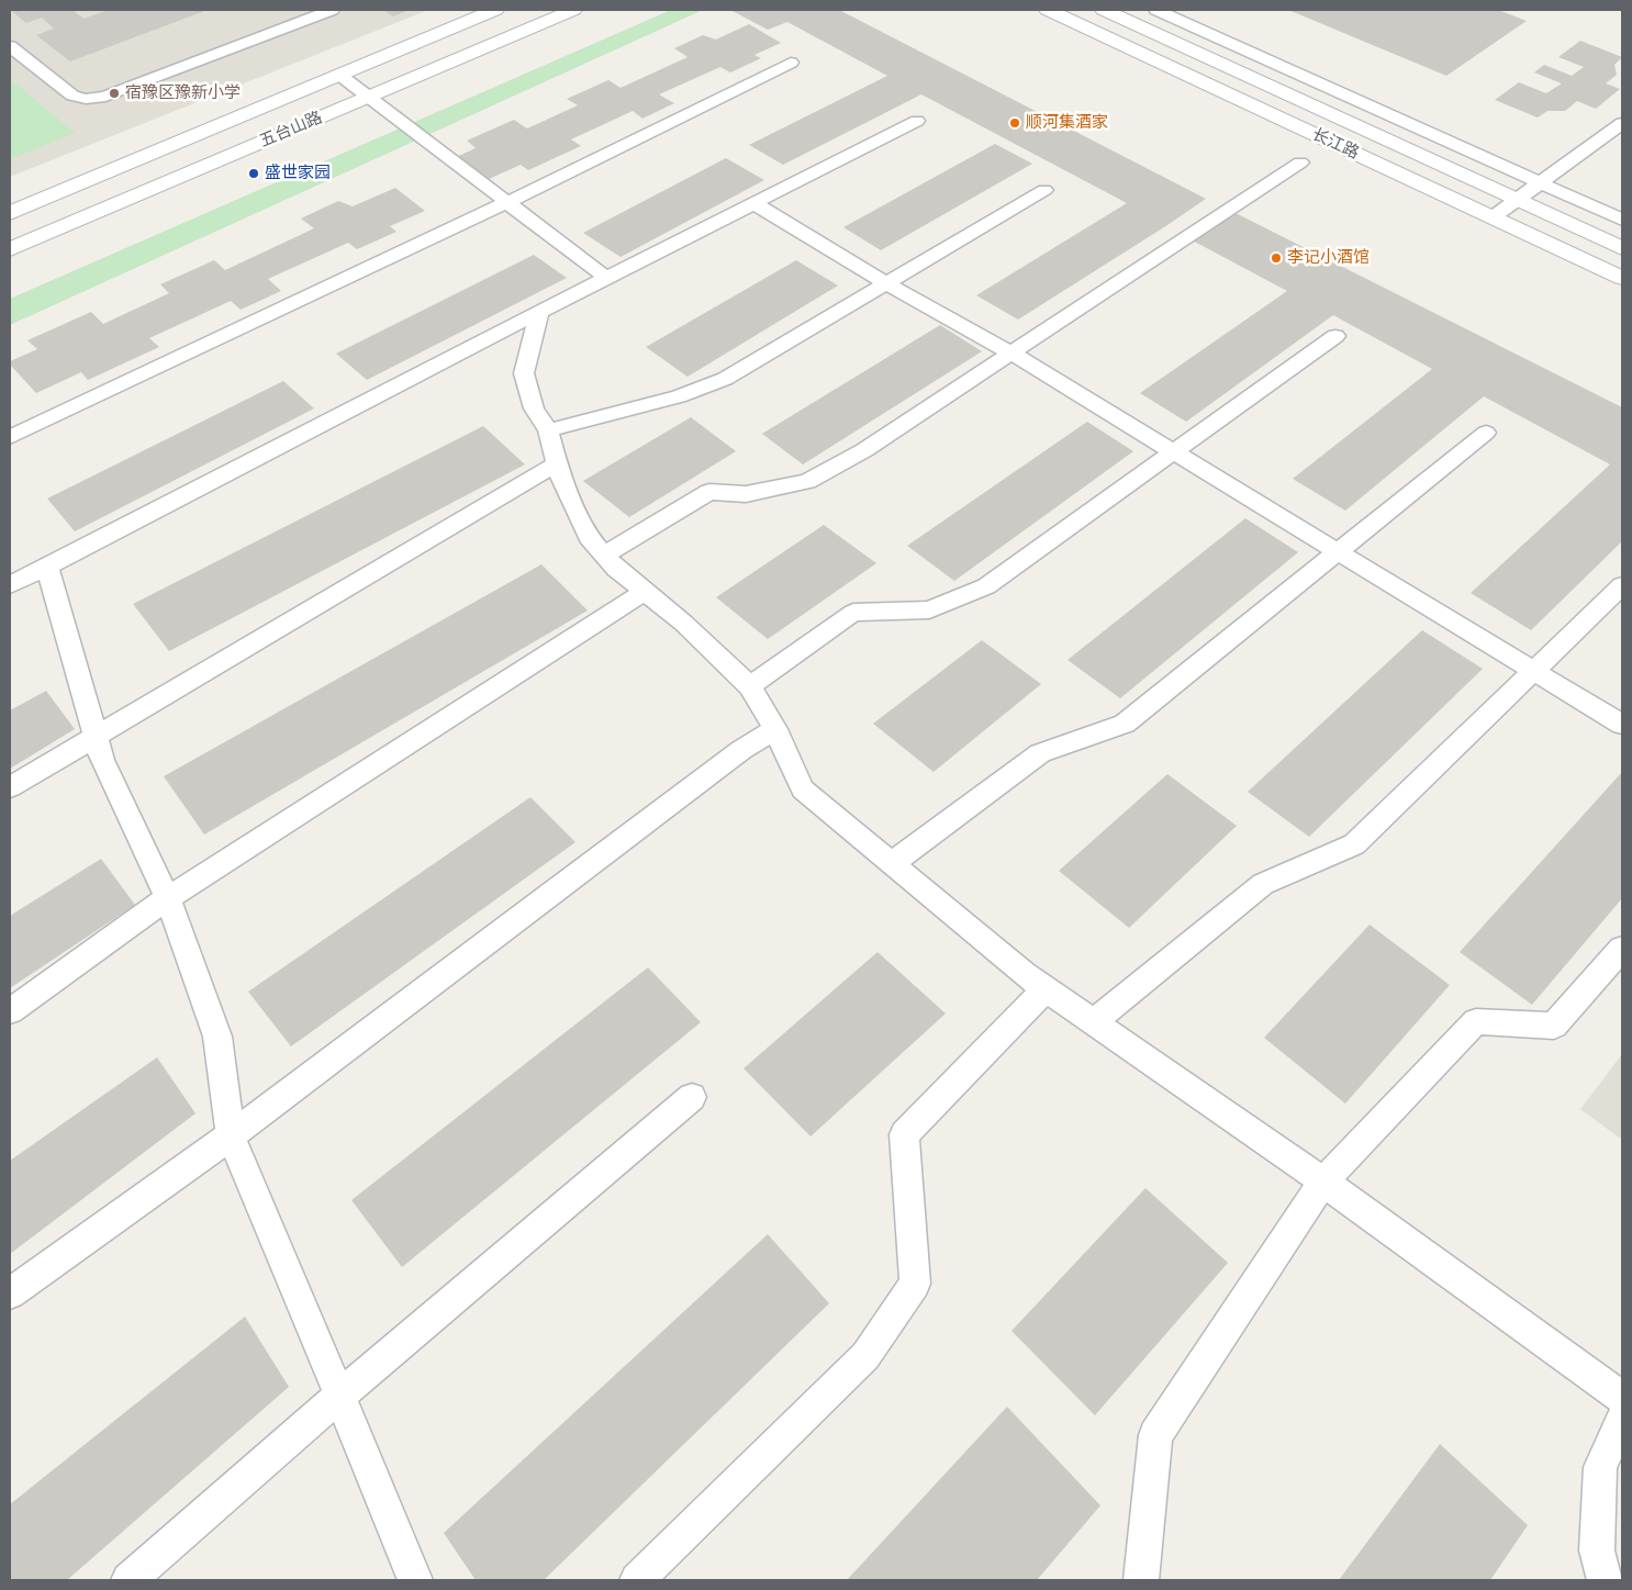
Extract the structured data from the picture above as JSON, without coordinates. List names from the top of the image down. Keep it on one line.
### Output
{"streets":{"street":["五台山路","长江路"]},"places":["宿豫区豫新小学","顺河集酒家","盛世家园","李记小酒馆"]}
